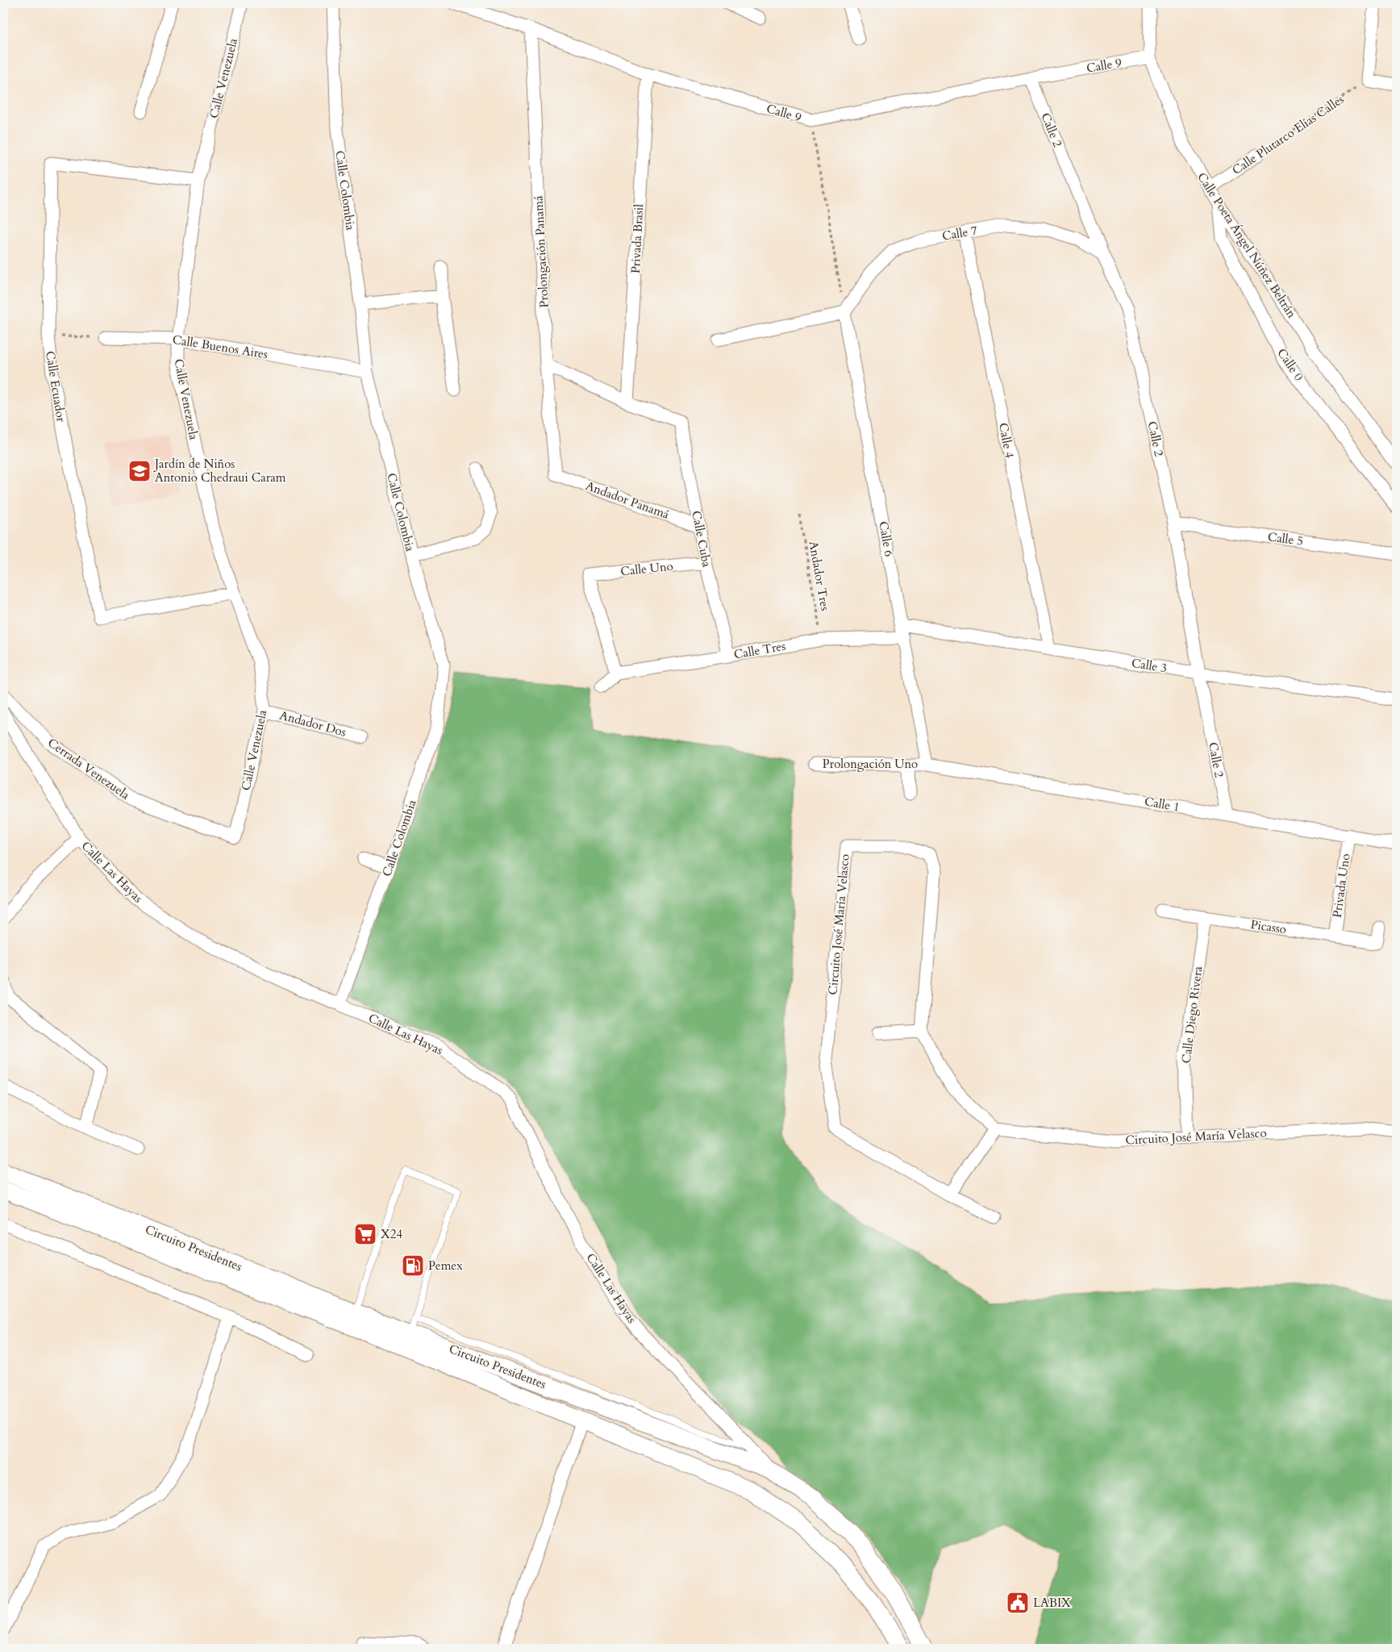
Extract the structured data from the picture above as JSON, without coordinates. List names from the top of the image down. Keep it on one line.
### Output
{"streets":{"main road":["Circuito Presidentes"],"street":["Calle 9","Calle Venezuela","Calle 2","Calle Plutarco Elías Calles","Calle Colombia","Calle 7","Privada Brasil","Calle Poeta Ángel Núñez Beltrán","Prolongación Panamá","Calle Buenos Aires","Calle 0","Calle Ecuador","Calle 4","Andador Panamá","Calle Cuba","Calle 6","Calle 5","Calle Uno","Calle Tres","Calle 3","Andador Dos","Prolongación Uno","Cerrada Venezuela","Calle 1","Calle Las Hayas","Privada Uno","Circuito José María Velasco","Picasso","Calle Diego Rivera"],"path":["Andador Tres"]},"crossings":[["Calle 9","Calle 2"],["Calle 9","Privada Brasil"],["Calle 9","Calle Poeta Ángel Núñez Beltrán"],["Calle 9","Prolongación Panamá"],["Calle Venezuela","Calle Buenos Aires"],["Calle Venezuela","Calle Ecuador"],["Calle Venezuela","Andador Dos"],["Calle Venezuela","Cerrada Venezuela"],["Calle 2","Calle 7"],["Calle 2","Calle 5"],["Calle 2","Calle 3"],["Calle 2","Calle 1"],["Calle Plutarco Elías Calles","Calle Poeta Ángel Núñez Beltrán"],["Calle Colombia","Calle Buenos Aires"],["Calle Colombia","Calle Las Hayas"],["Calle 7","Calle 4"],["Calle 7","Calle 6"],["Privada Brasil","Calle Cuba"],["Calle Poeta Ángel Núñez Beltrán","Calle 0"],["Prolongación Panamá","Andador Panamá"],["Calle 4","Calle 3"],["Andador Panamá","Calle Cuba"],["Calle Cuba","Calle Uno"],["Calle Cuba","Calle Tres"],["Calle 6","Calle Tres"],["Calle 6","Calle 3"],["Calle 6","Prolongación Uno"],["Calle 6","Calle 1"],["Calle Uno","Calle Tres"],["Andador Tres","Calle Tres"],["Prolongación Uno","Calle 1"],["Calle 1","Privada Uno"],["Calle Las Hayas","Circuito Presidentes"],["Privada Uno","Picasso"],["Circuito José María Velasco","Calle Diego Rivera"],["Picasso","Calle Diego Rivera"]],"places":{"school or university":["Jardín de Niños Antonio Chedraui Caram"],"supermarket":["X24"],"fuel station":["Pemex"],"public building":["LABIX"]}}
